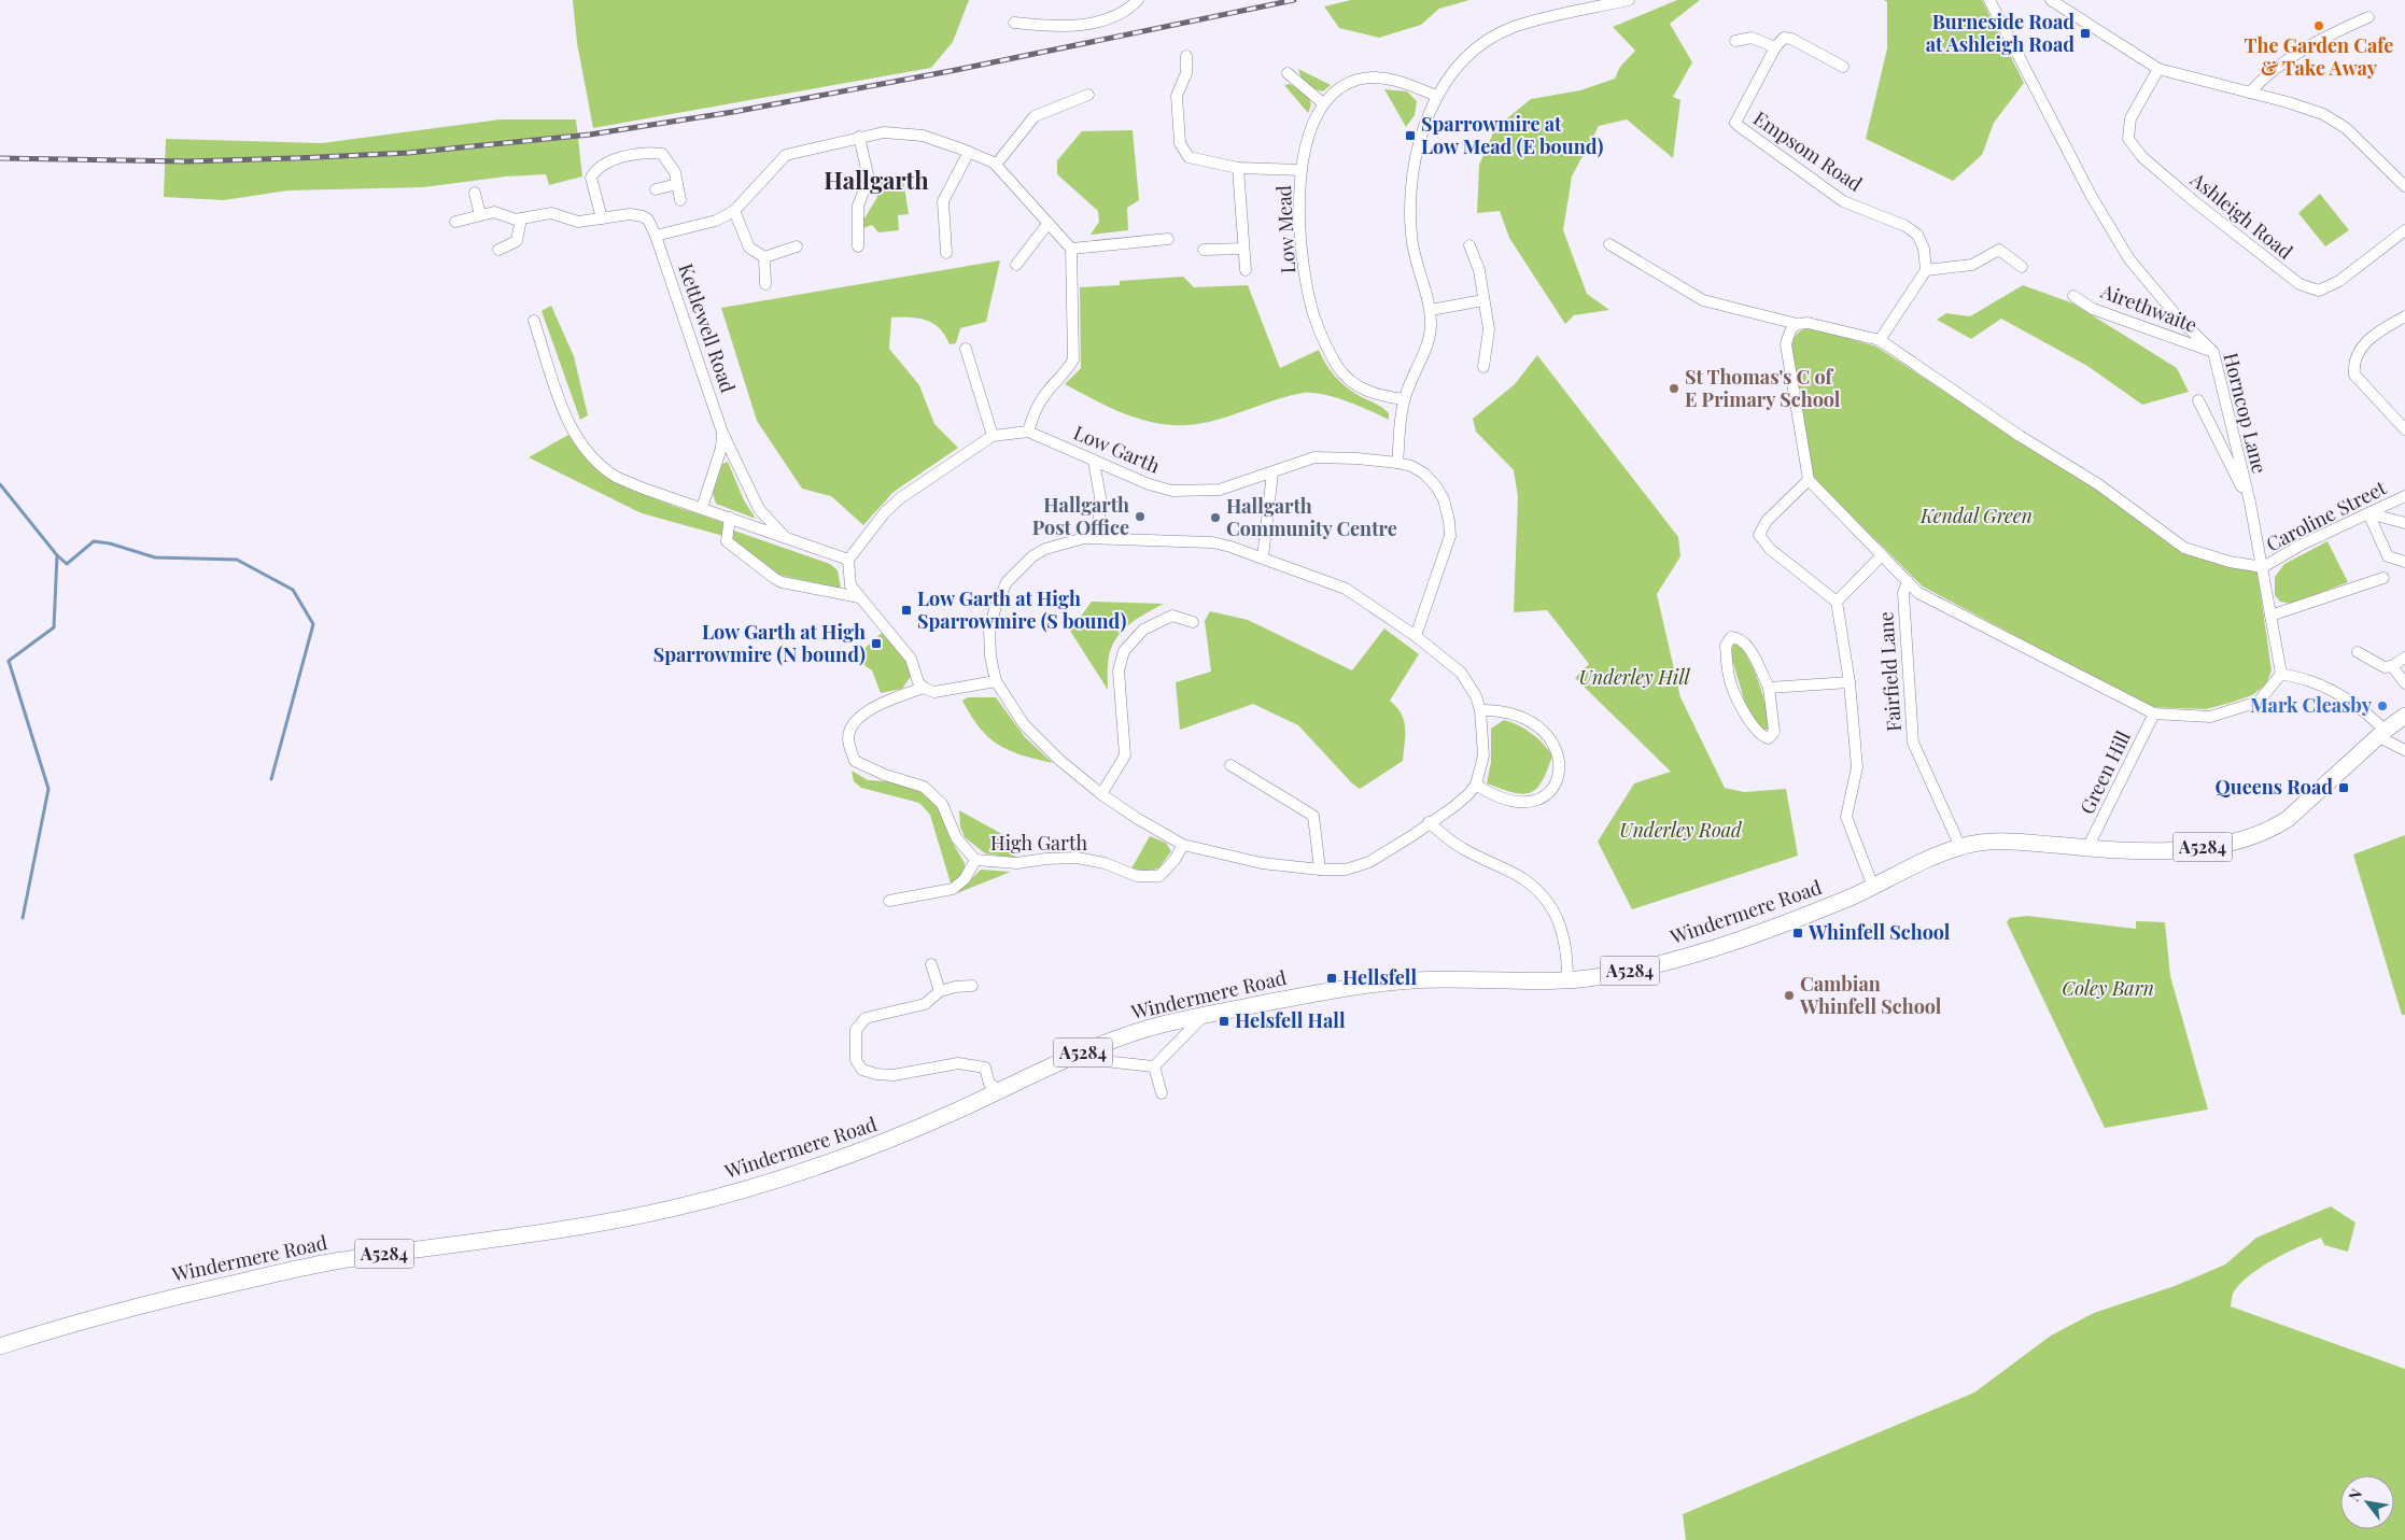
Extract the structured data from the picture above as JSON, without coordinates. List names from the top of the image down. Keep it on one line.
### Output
{"streets":{"highway":["A5284","Windermere Road"],"street":["Empsom Road","Ashleigh Road","Low Mead","Airethwaite","Kettlewell Road","Horncop Lane","Low Garth","Caroline Street","Fairfield Lane","Green Hill","High Garth"]},"crossings":[["Airethwaite","Horncop Lane"],["Horncop Lane","Caroline Street"],["Fairfield Lane","Windermere Road"],["Green Hill","Windermere Road"]],"districts":["Hallgarth"],"parks":["Kendal Green","Underley Hill","Underley Road","Coley Barn"],"places":{"other":["The Garden Cafe & Take Away","St Thomas's C of E Primary School","Hallgarth Post Office","Hallgarth Community Centre","Mark Cleasby","Cambian Whinfell School"],"transit":["Burneside Road at Ashleigh Road","Sparrowmire at Low Mead (E bound)","Low Garth at High Sparrowmire (S bound)","Low Garth at High Sparrowmire (N bound)","Queens Road","Whinfell School","Hellsfell","Helsfell Hall"]},"north":"top left"}
